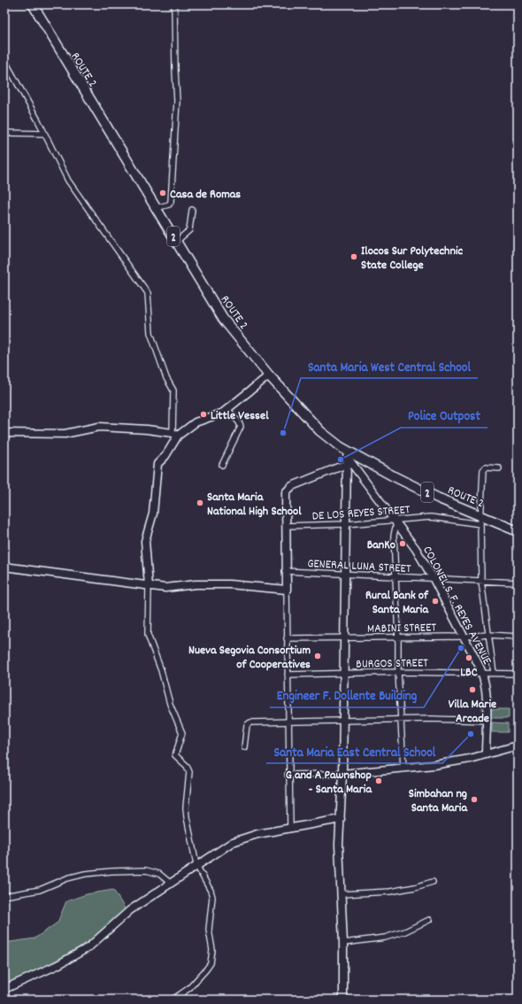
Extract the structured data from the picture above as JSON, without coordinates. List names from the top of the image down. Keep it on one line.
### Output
{"streets":{"highway":["ROUTE 2","2"],"street":["DE LOS REYES STREET","GENERAL LUNA STREET","COLONEL S. F. REYES AVENUE","MABINI STREET","BURGOS STREET"]},"crossings":[["ROUTE 2","DE LOS REYES STREET"],["ROUTE 2","COLONEL S. F. REYES AVENUE"],["DE LOS REYES STREET","COLONEL S. F. REYES AVENUE"],["GENERAL LUNA STREET","COLONEL S. F. REYES AVENUE"],["COLONEL S. F. REYES AVENUE","MABINI STREET"],["COLONEL S. F. REYES AVENUE","BURGOS STREET"]],"places":["Casa de Romas","Ilocos Sur Polytechnic State College","Little Vessel","Santa Maria West Central School","Police Outpost","Santa Maria National High School","BanKo","Rural Bank of Santa Maria","Engineer F. Dollente Building","Nueva Segovia Consortium of Cooperatives","LBC","Villa Marie Arcade","Santa Maria East Central School","G and A Pawnshop - Santa Maria","Simbahan ng Santa Maria"]}
